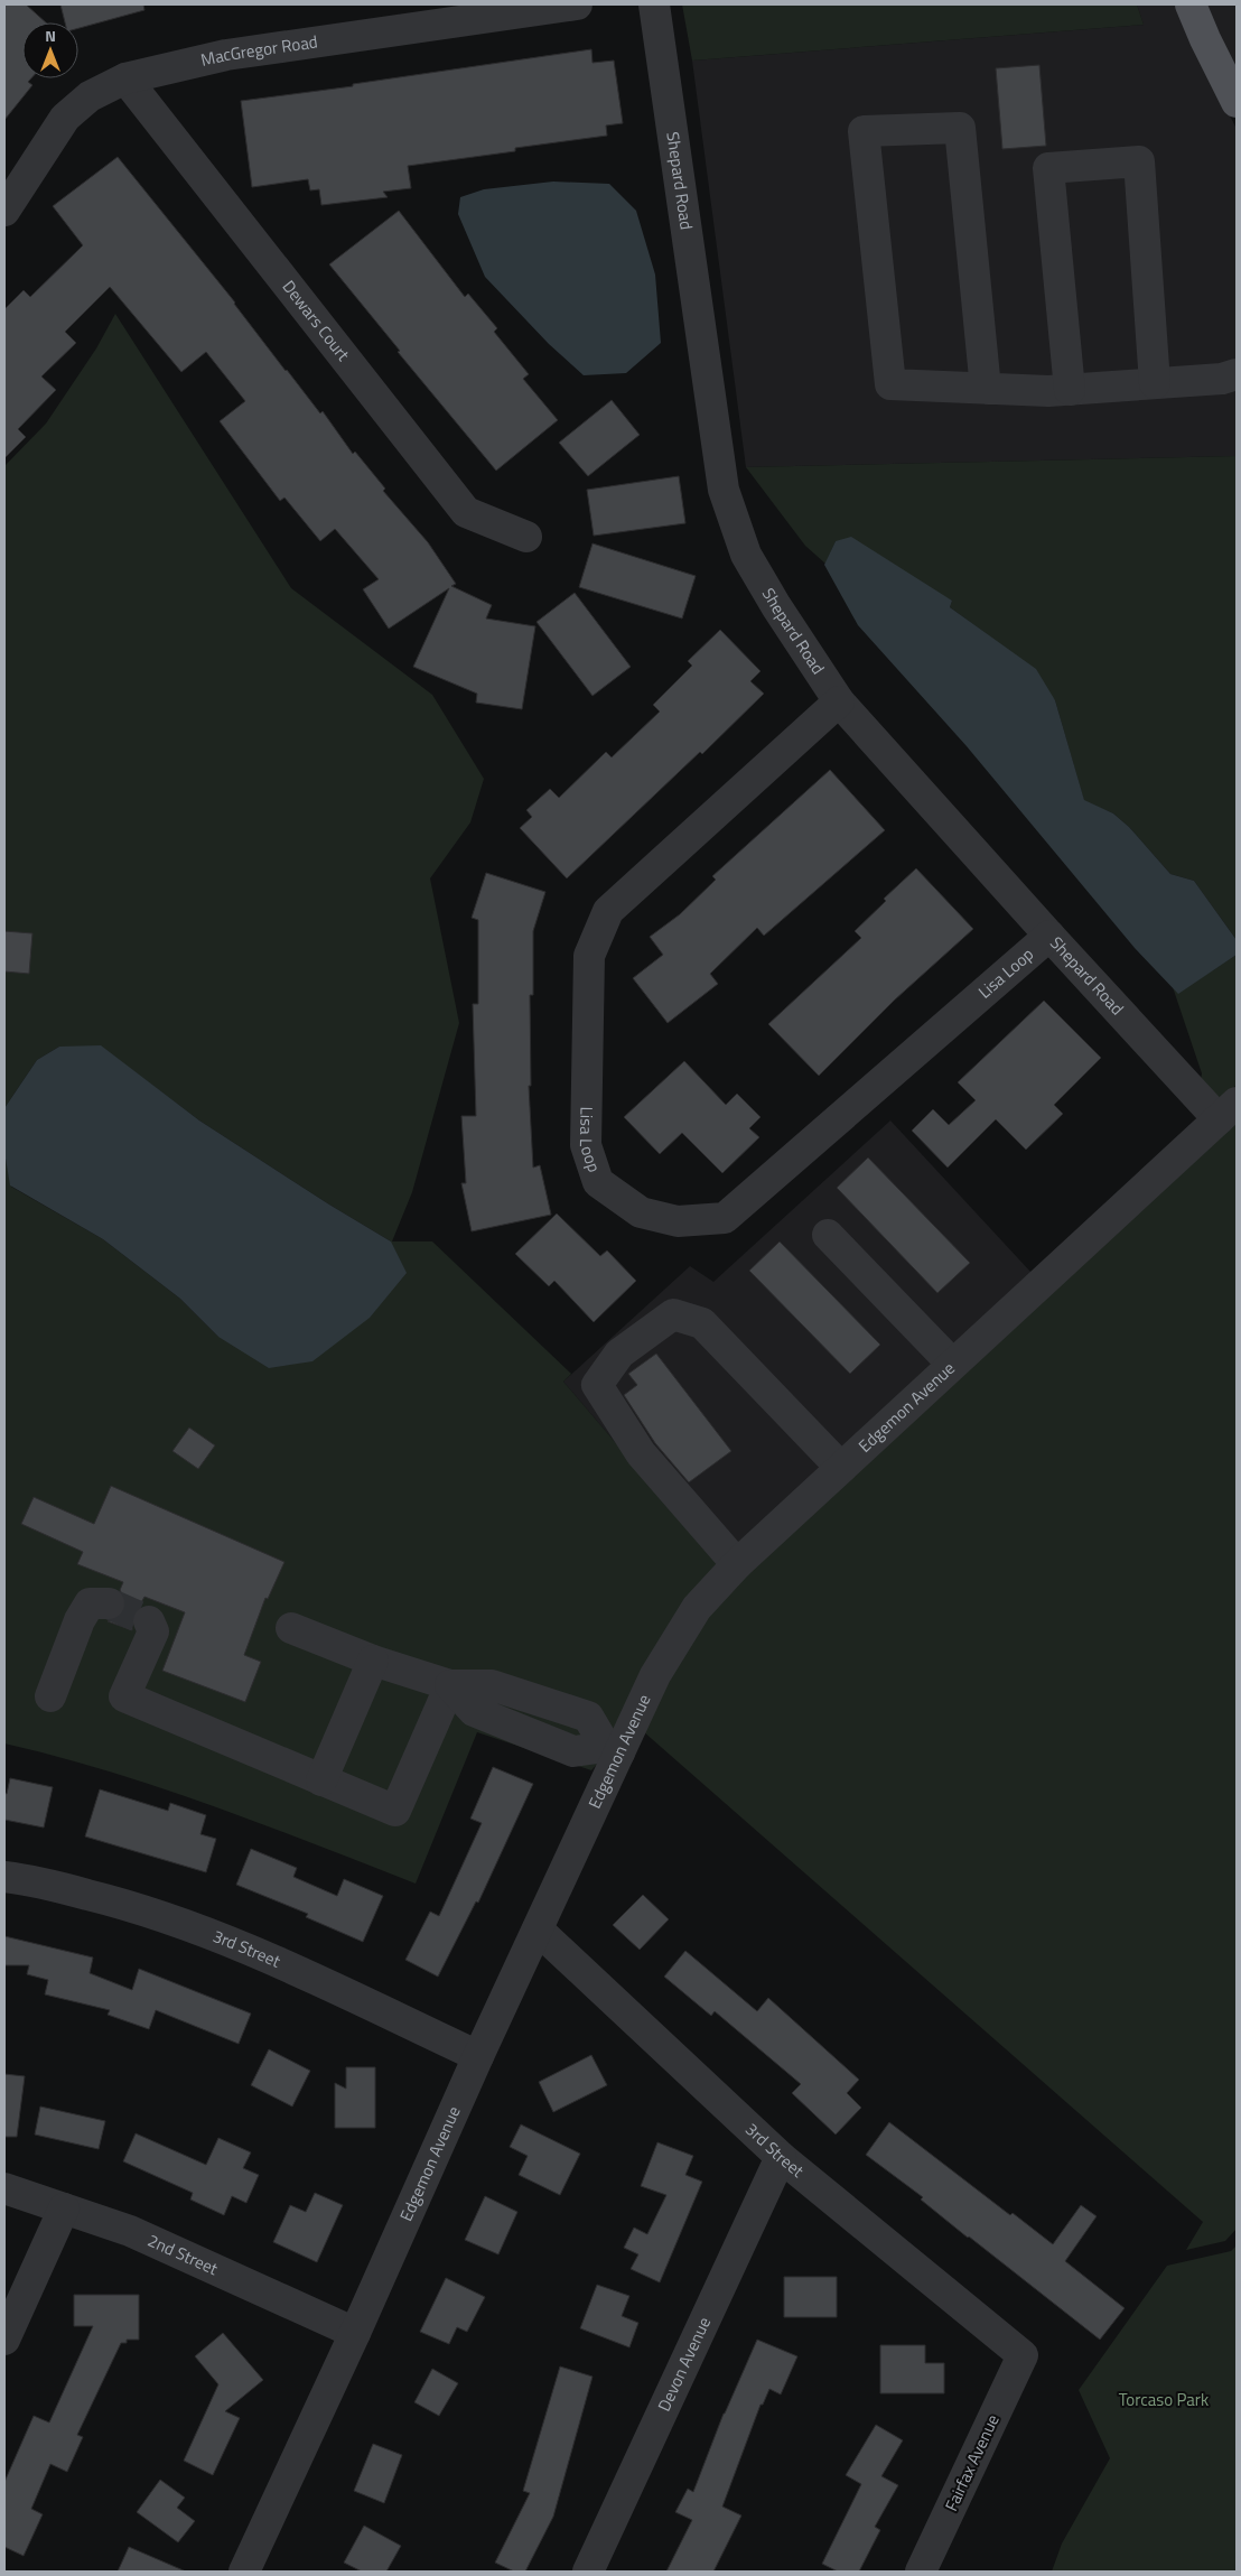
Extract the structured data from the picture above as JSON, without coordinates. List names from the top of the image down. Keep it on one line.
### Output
{"streets":{"street":["MacGregor Road","Shepard Road","Dewars Court","Lisa Loop","Edgemon Avenue","3rd Street","2nd Street","Devon Avenue","Fairfax Avenue"]},"crossings":[["MacGregor Road","Dewars Court"],["Shepard Road","Lisa Loop"],["Shepard Road","Edgemon Avenue"],["Edgemon Avenue","3rd Street"],["Edgemon Avenue","2nd Street"],["3rd Street","Devon Avenue"],["3rd Street","Fairfax Avenue"]],"parks":["Torcaso Park"],"north":"top"}
